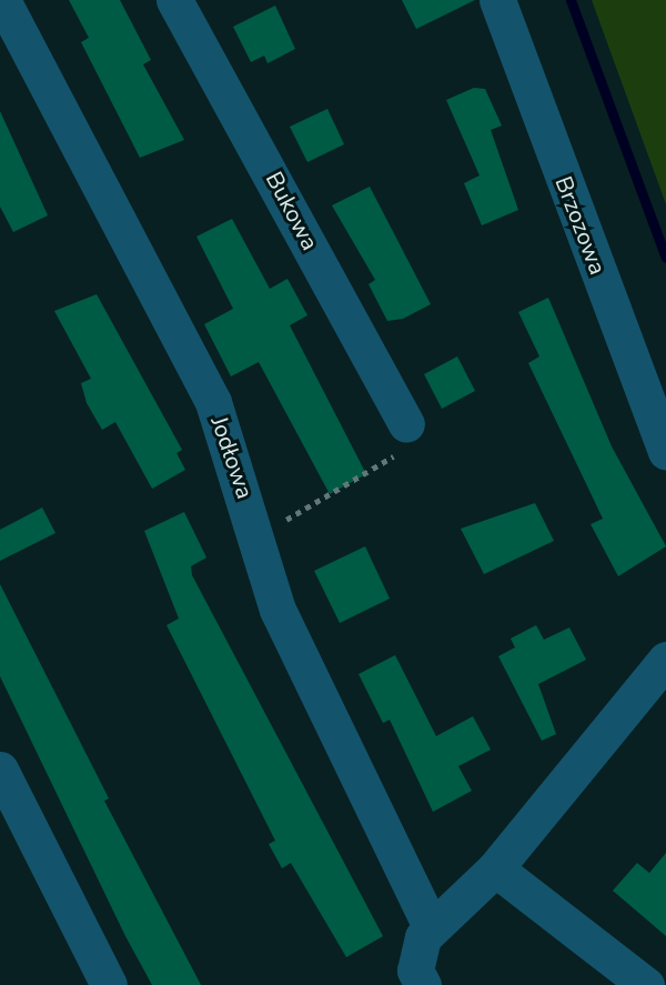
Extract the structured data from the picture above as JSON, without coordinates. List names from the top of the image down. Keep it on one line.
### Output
{"streets":{"street":["Bukowa","Brzozowa","Jodłowa"]}}
